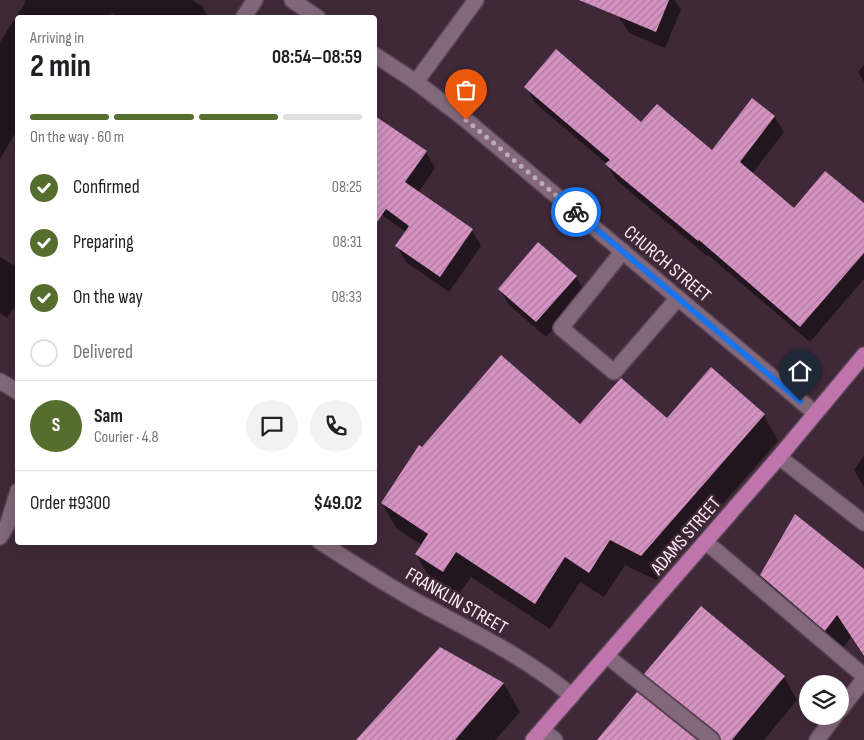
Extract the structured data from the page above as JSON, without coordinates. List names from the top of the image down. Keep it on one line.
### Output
{"streets":{"main road":["ADAMS STREET"],"street":["CHURCH STREET","FRANKLIN STREET"]},"crossings":[["CHURCH STREET","ADAMS STREET"],["ADAMS STREET","FRANKLIN STREET"]],"page":{"heading":["2 min","Arriving in","08:54–08:59"],"panel":["Sam","Courier · 4.8","Order #9300","$49.02"],"bar":"On the way · 60 m","list":[["Confirmed","08:25"],["Preparing","08:31"],["On the way","08:33"],"Delivered"],"round":"S"}}
